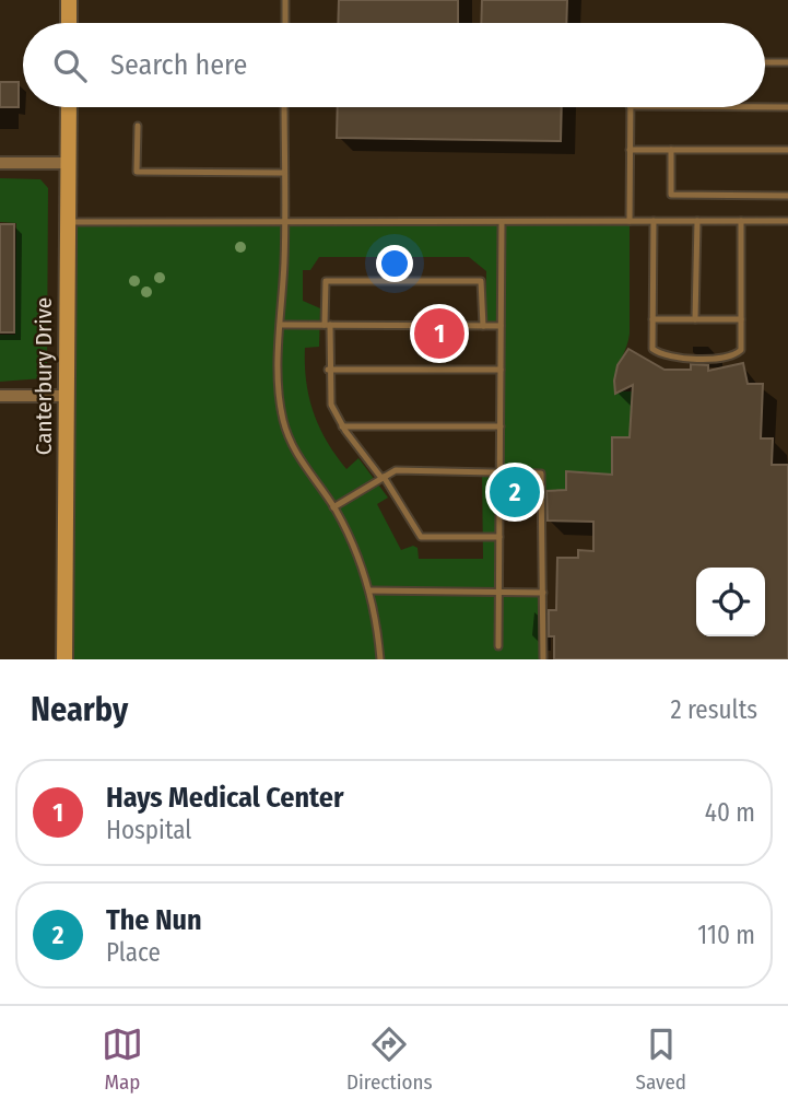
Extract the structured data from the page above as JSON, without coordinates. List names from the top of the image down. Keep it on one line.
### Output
{"streets":{"main road":["Canterbury Drive"]},"page":{"search":"Search here","pins":["1","2"],"heading":["Nearby","2 results"],"list":[{"mark":"1","name":"Hays Medical Center","note":"Hospital","value":"40 m"},{"mark":"2","name":"The Nun","note":"Place","value":"110 m"}],"nav":["Map","Directions","Saved"]}}
